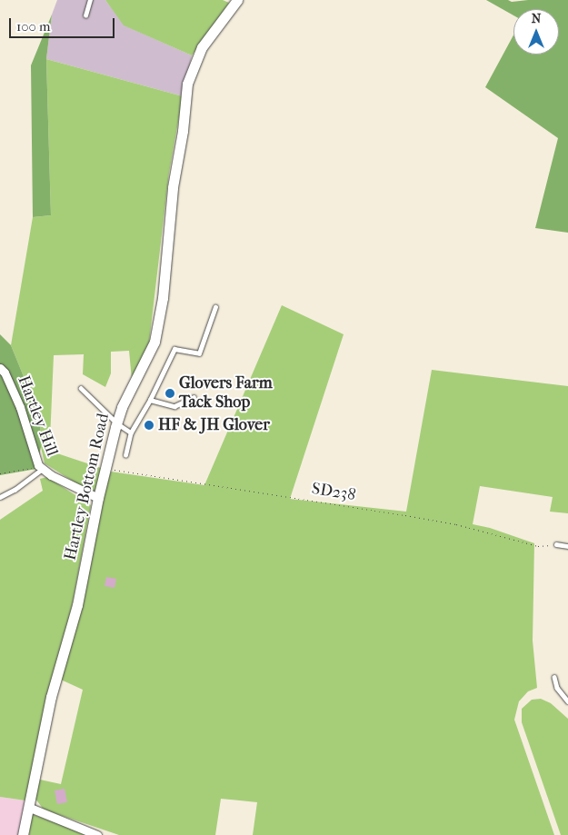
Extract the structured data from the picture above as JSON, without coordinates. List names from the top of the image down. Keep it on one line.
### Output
{"streets":{"street":["Hartley Hill","Hartley Bottom Road"],"path":["SD238"]},"crossings":[["Hartley Hill","Hartley Bottom Road"],["Hartley Bottom Road","SD238"]],"places":["Glovers Farm Tack Shop","HF & JH Glover"],"scale_bar":"100 m","north":"top"}
